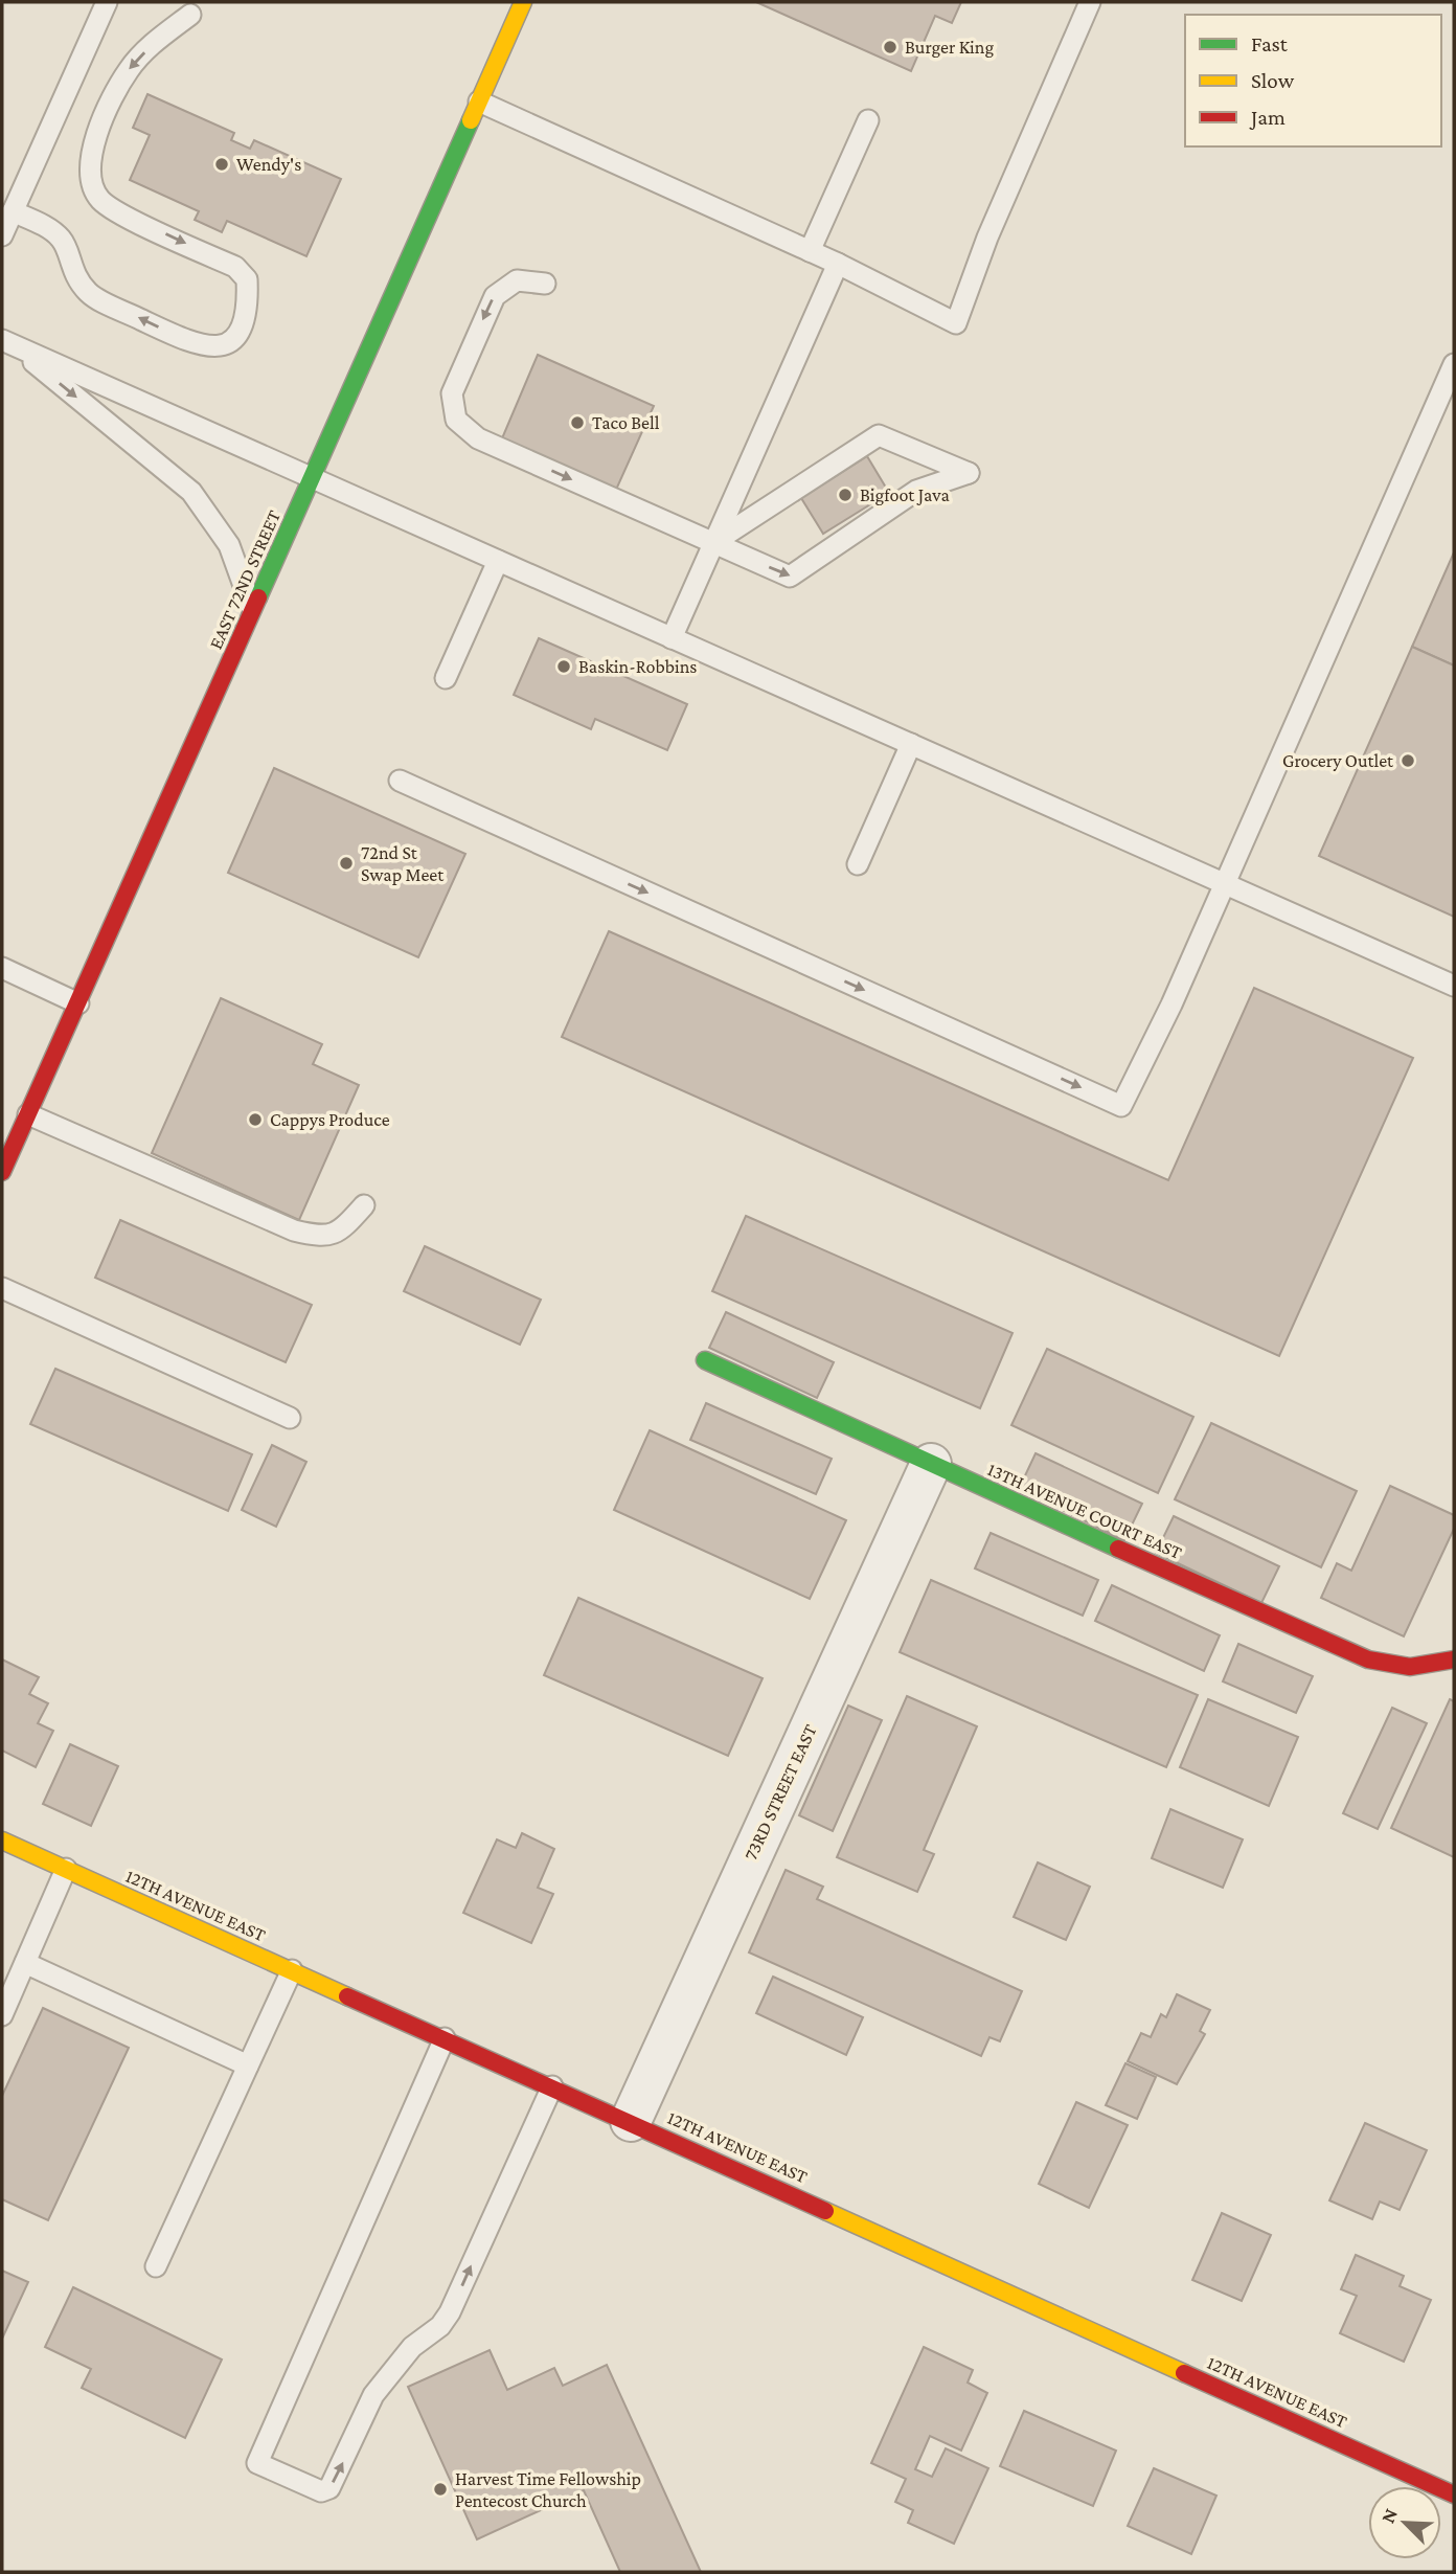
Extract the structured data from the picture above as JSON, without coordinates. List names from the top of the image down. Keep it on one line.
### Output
{"streets":{"street":["EAST 72ND STREET","13TH AVENUE COURT EAST","73RD STREET EAST","12TH AVENUE EAST"]},"crossings":[["13TH AVENUE COURT EAST","73RD STREET EAST"],["73RD STREET EAST","12TH AVENUE EAST"]],"places":["Burger King","Wendy's","Taco Bell","Bigfoot Java","Baskin-Robbins","Grocery Outlet","72nd St Swap Meet","Cappys Produce","Harvest Time Fellowship Pentecost Church"],"legend":["Fast","Slow","Jam"],"north":"top left"}
